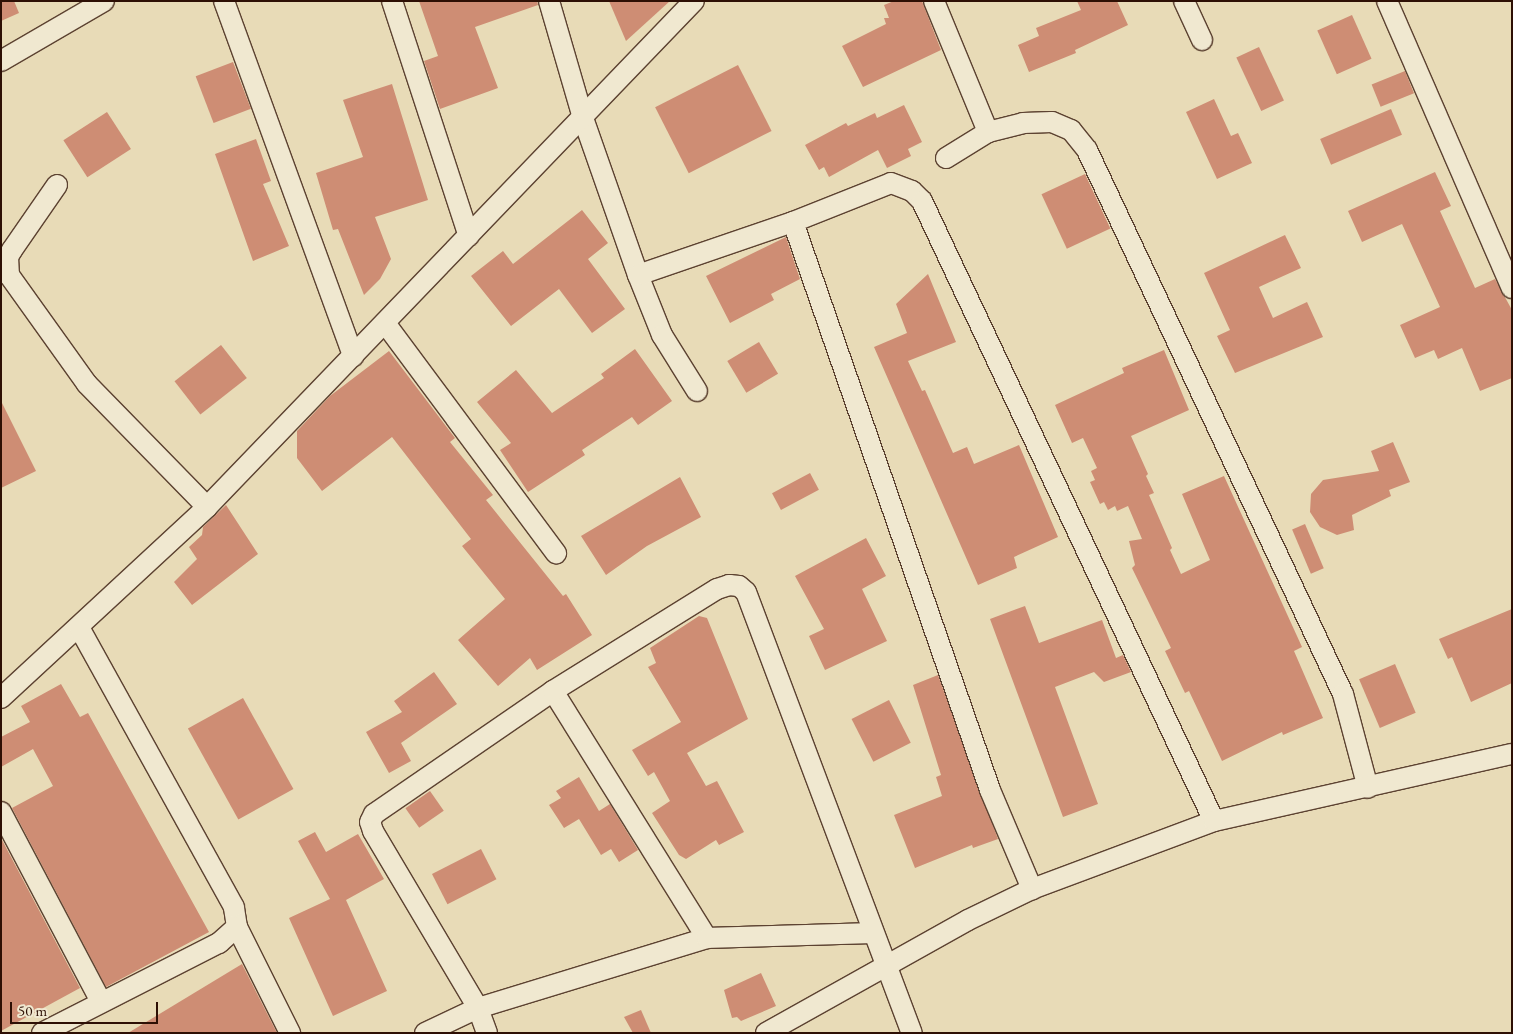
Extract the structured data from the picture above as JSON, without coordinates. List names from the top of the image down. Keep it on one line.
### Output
{"scale_bar":"50 m"}
